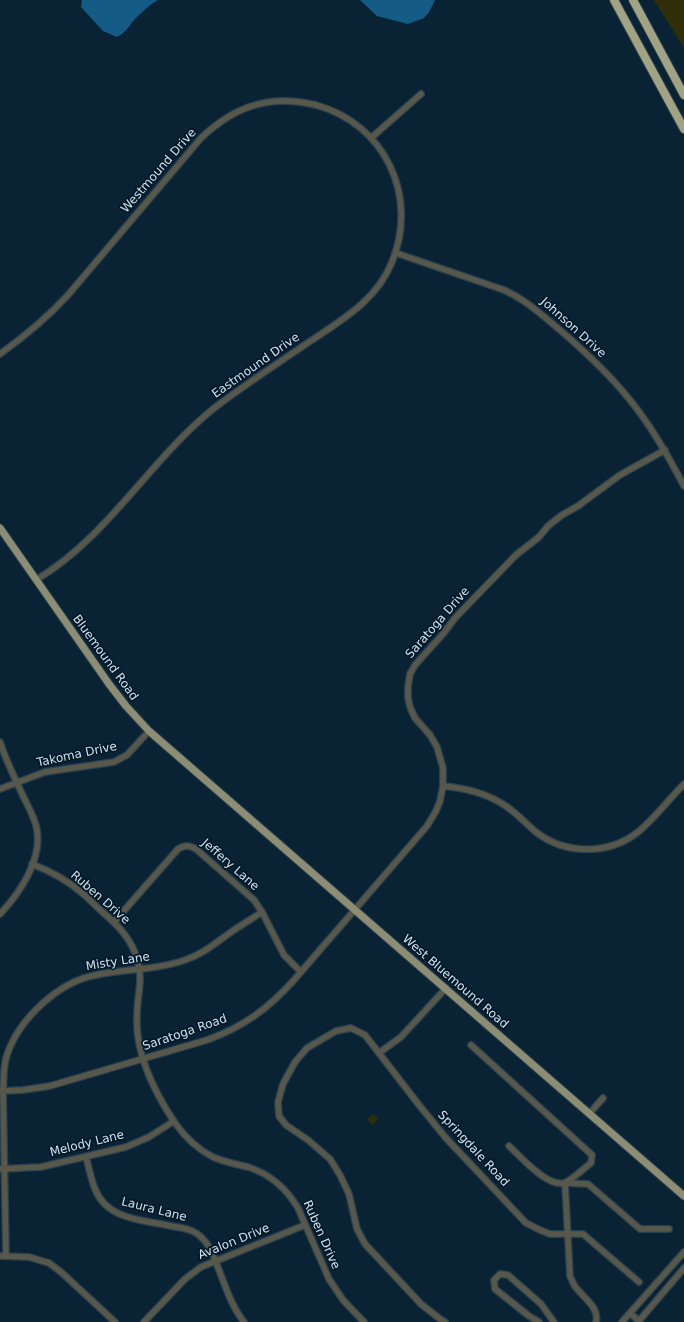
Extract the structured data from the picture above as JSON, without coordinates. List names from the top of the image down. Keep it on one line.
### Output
{"streets":{"main road":["Bluemound Road","West Bluemound Road"],"street":["Westmound Drive","Johnson Drive","Eastmound Drive","Saratoga Drive","Takoma Drive","Jeffery Lane","Ruben Drive","Misty Lane","Saratoga Road","Melody Lane","Springdale Road","Laura Lane","Avalon Drive"]},"crossings":[["Westmound Drive","Eastmound Drive"],["Johnson Drive","Eastmound Drive"],["Johnson Drive","Saratoga Drive"],["Eastmound Drive","Bluemound Road"],["Saratoga Drive","West Bluemound Road"],["Saratoga Drive","Saratoga Road"],["Bluemound Road","Takoma Drive"],["Bluemound Road","West Bluemound Road"],["Jeffery Lane","Ruben Drive"],["Jeffery Lane","Misty Lane"],["Jeffery Lane","Saratoga Road"],["Ruben Drive","Misty Lane"],["Ruben Drive","Saratoga Road"],["Ruben Drive","Melody Lane"],["Ruben Drive","Avalon Drive"],["Misty Lane","Saratoga Road"],["Misty Lane","Melody Lane"],["West Bluemound Road","Saratoga Road"],["Melody Lane","Laura Lane"],["Laura Lane","Avalon Drive"]]}
